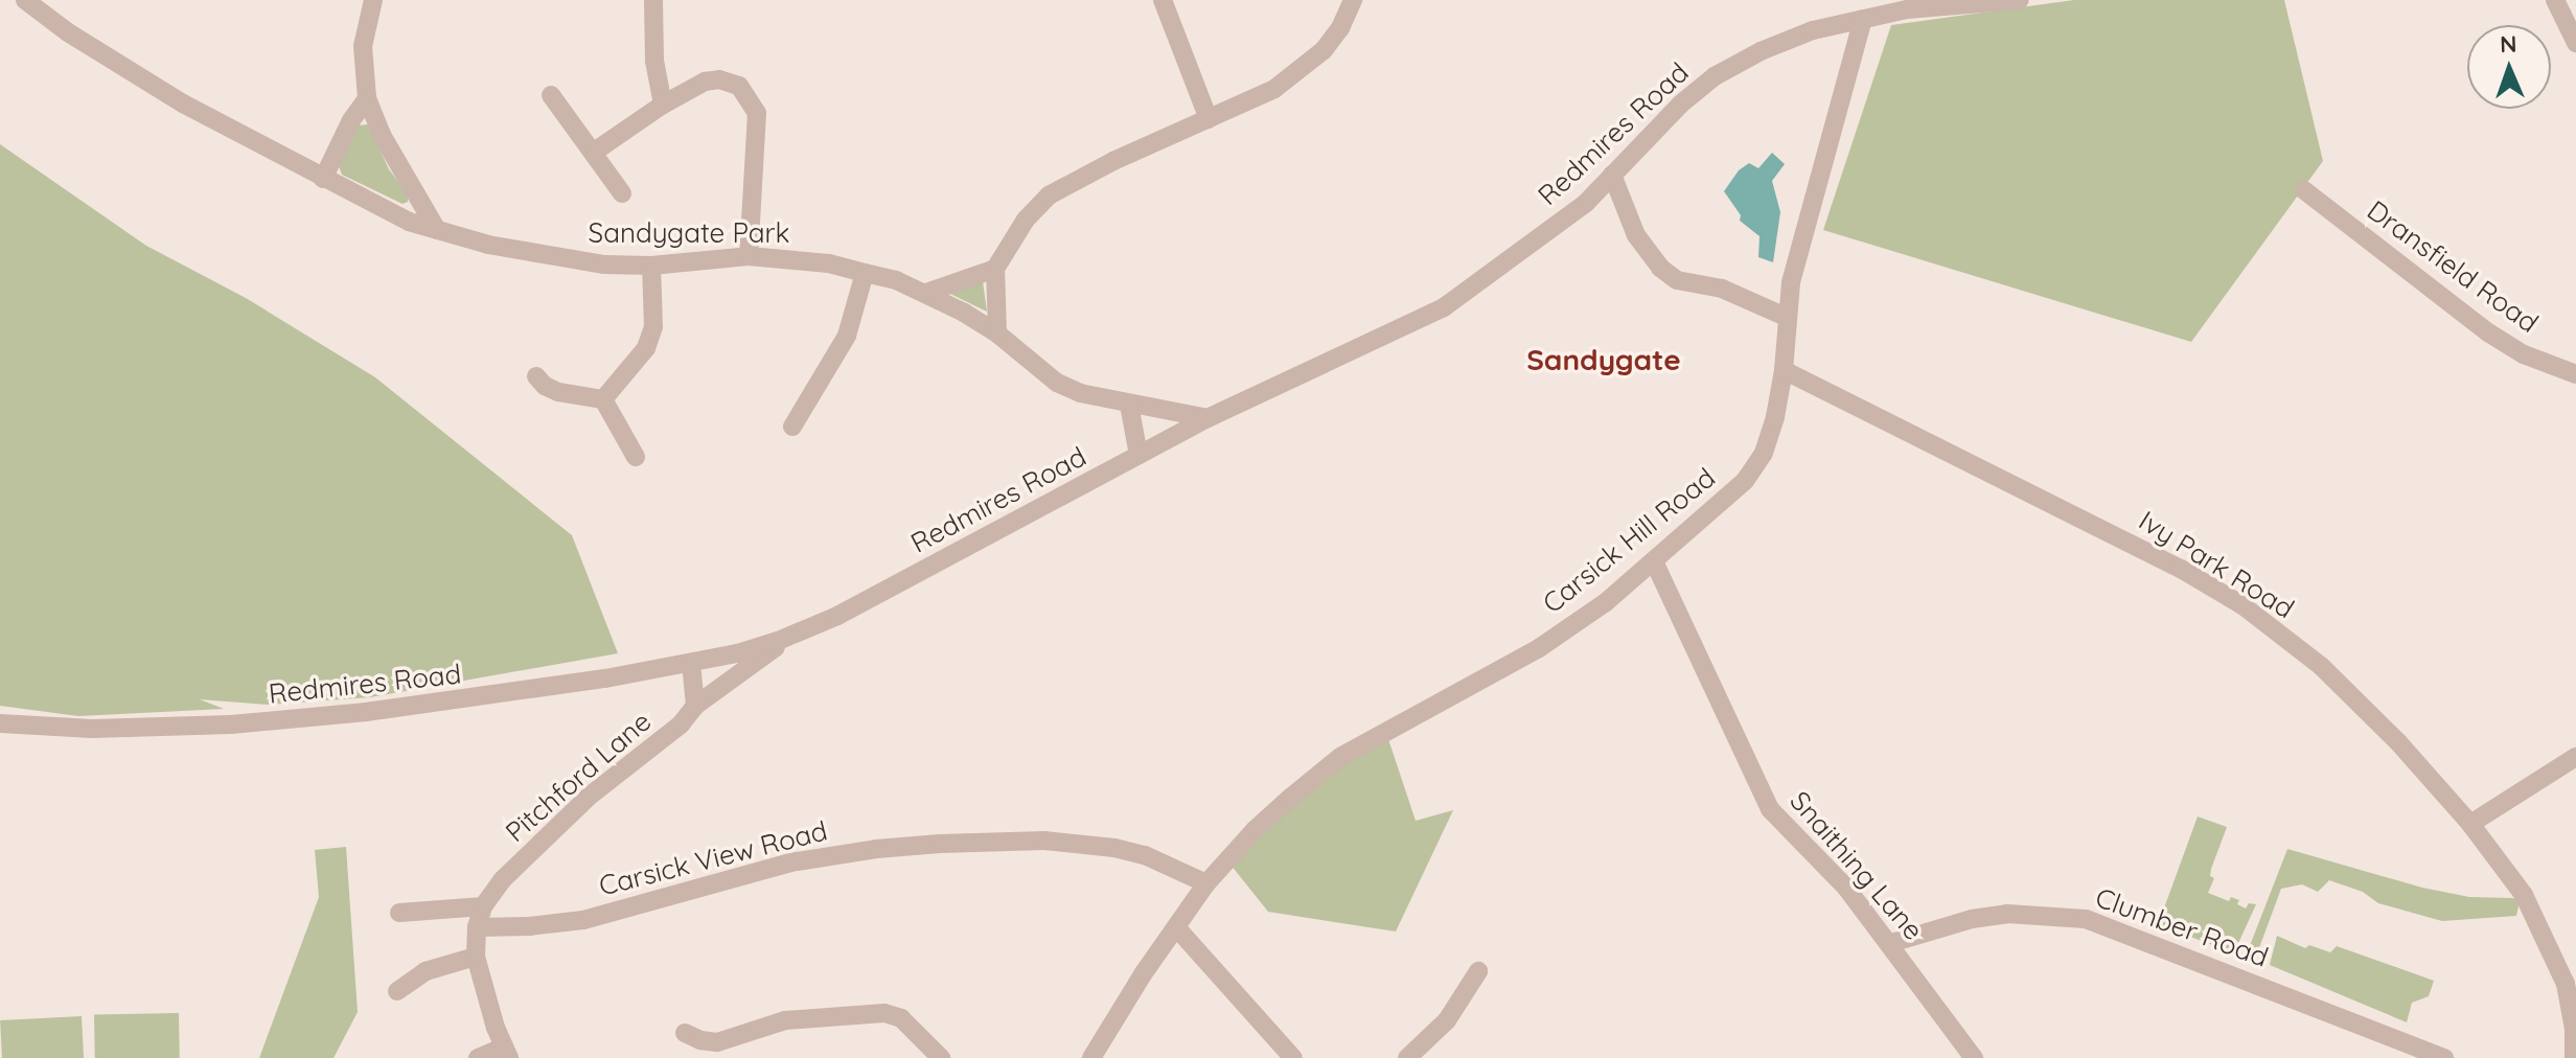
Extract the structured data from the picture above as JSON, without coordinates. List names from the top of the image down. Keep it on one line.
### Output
{"streets":{"street":["Redmires Road","Sandygate Park","Dransfield Road","Carsick Hill Road","Ivy Park Road","Pitchford Lane","Carsick View Road","Snaithing Lane","Clumber Road"]},"crossings":[["Redmires Road","Sandygate Park"],["Redmires Road","Carsick Hill Road"],["Redmires Road","Pitchford Lane"],["Carsick Hill Road","Ivy Park Road"],["Carsick Hill Road","Carsick View Road"],["Carsick Hill Road","Snaithing Lane"],["Pitchford Lane","Carsick View Road"],["Snaithing Lane","Clumber Road"]],"districts":["Sandygate"],"north":"top"}
